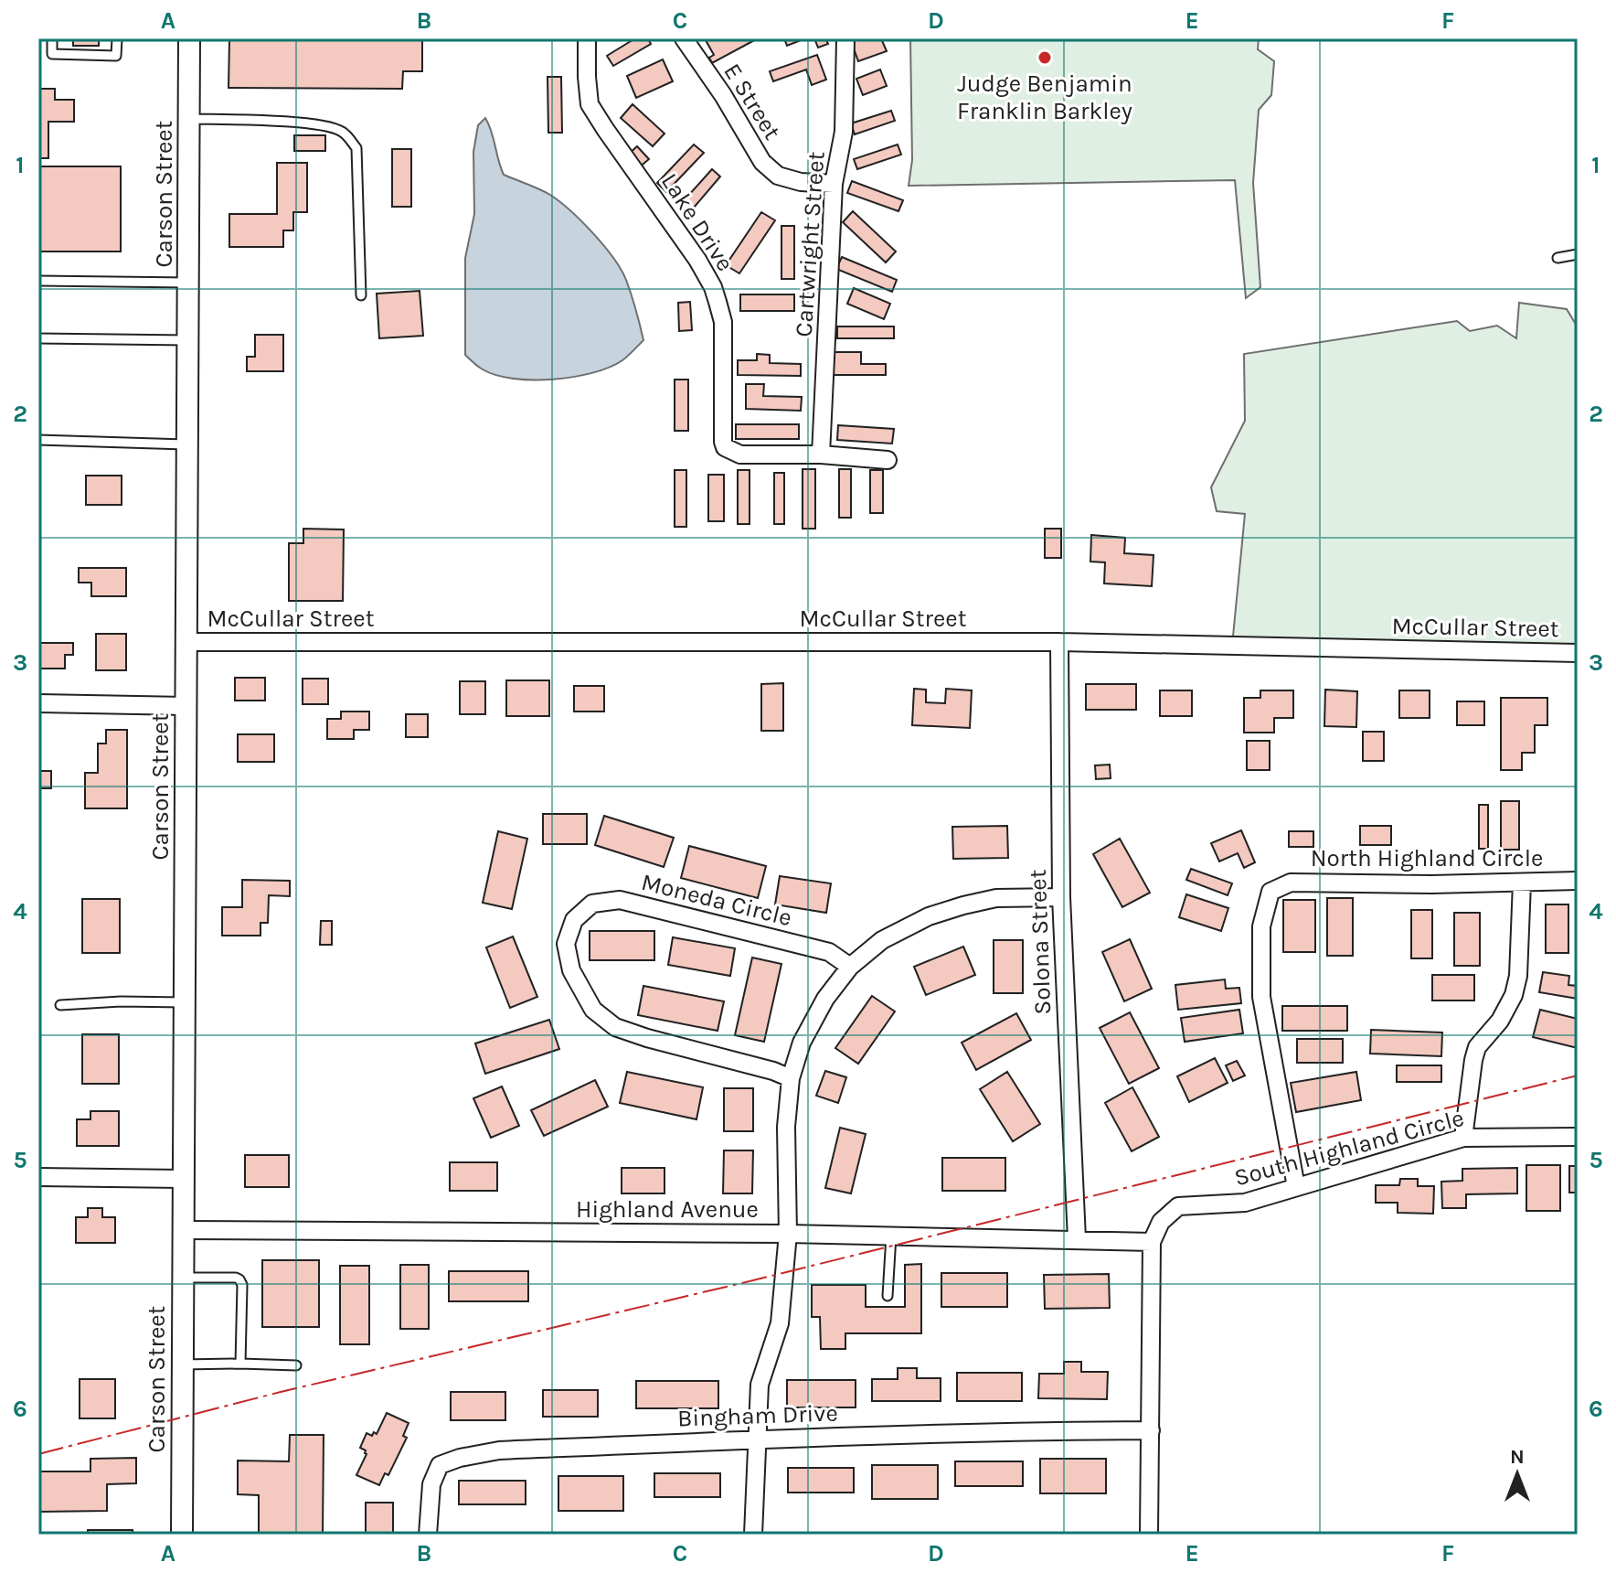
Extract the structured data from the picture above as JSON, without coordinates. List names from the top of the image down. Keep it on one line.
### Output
{"streets":{"street":["E Street","Carson Street","Lake Drive","Cartwright Street","McCullar Street","North Highland Circle","Moneda Circle","Solona Street","South Highland Circle","Highland Avenue","Bingham Drive"]},"crossings":[["E Street","Cartwright Street"],["Carson Street","McCullar Street"],["Carson Street","Highland Avenue"],["Lake Drive","Cartwright Street"],["McCullar Street","Solona Street"],["North Highland Circle","South Highland Circle"],["Solona Street","Highland Avenue"],["South Highland Circle","Highland Avenue"]],"places":["Judge Benjamin Franklin Barkley"],"north":"top","grid":{"columns":["A","B","C","D","E","F"],"rows":["1","2","3","4","5","6"]}}
